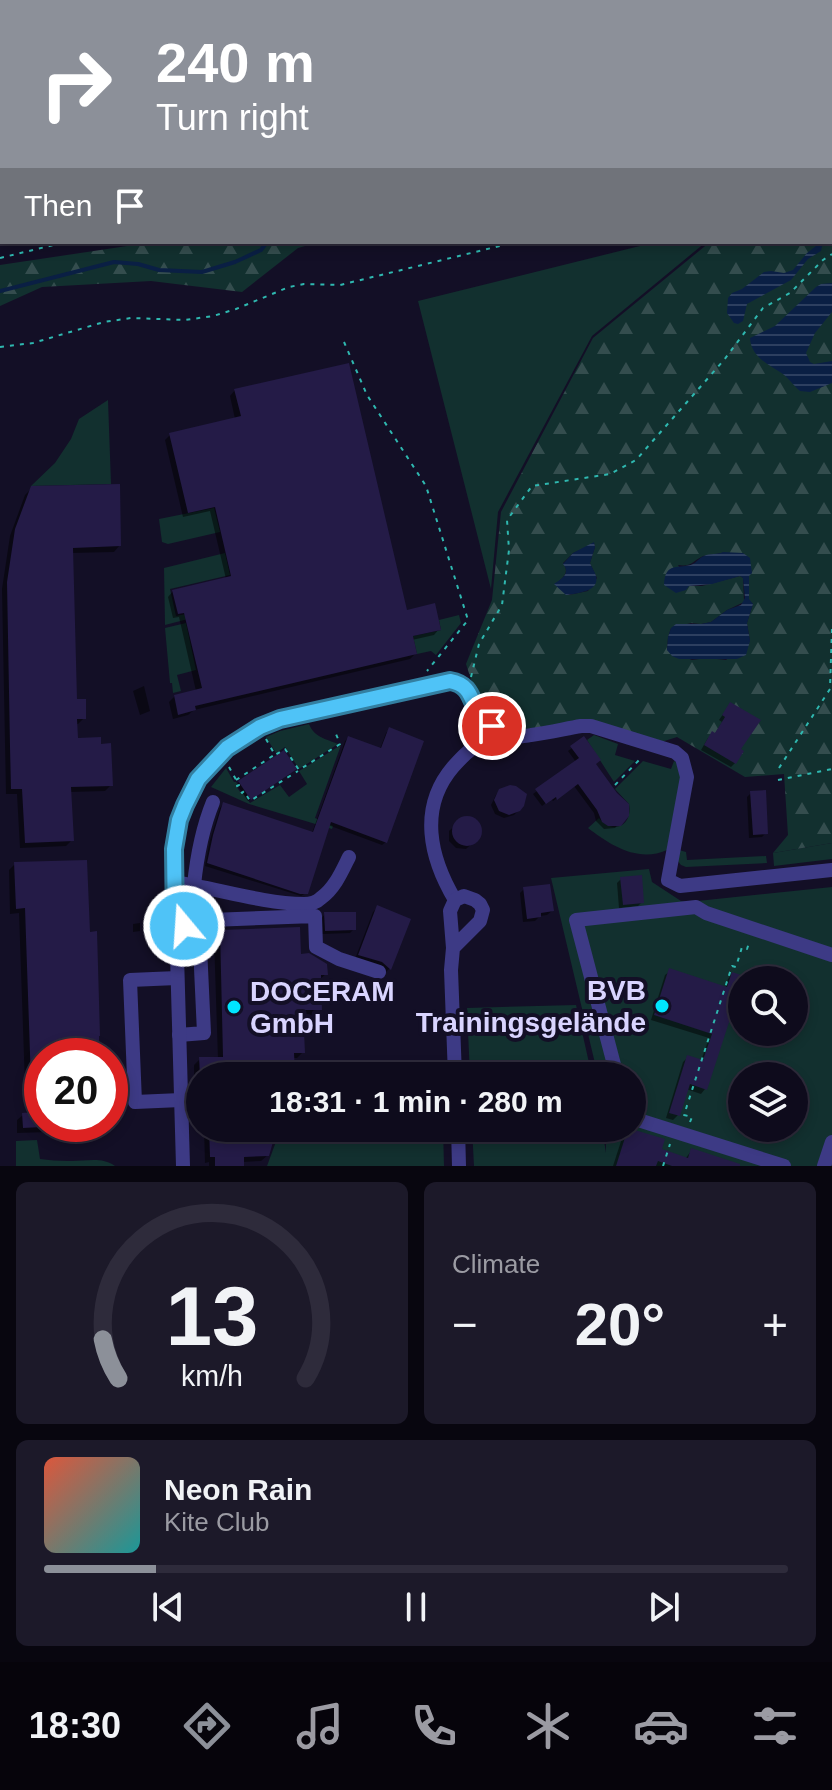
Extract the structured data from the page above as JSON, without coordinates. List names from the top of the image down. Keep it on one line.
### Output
{"places":["BVB Trainingsgelände","DOCERAM GmbH"],"page":{"turn":["240 m","Turn right"],"then":"Then","limit":"20","trip":"18:31 · 1 min · 280 m","tile":"Climate","heat":["−","20°","+"],"song":["Neon Rain","Kite Club"],"tabs":"18:30","gauge":["13","km/h"]}}
